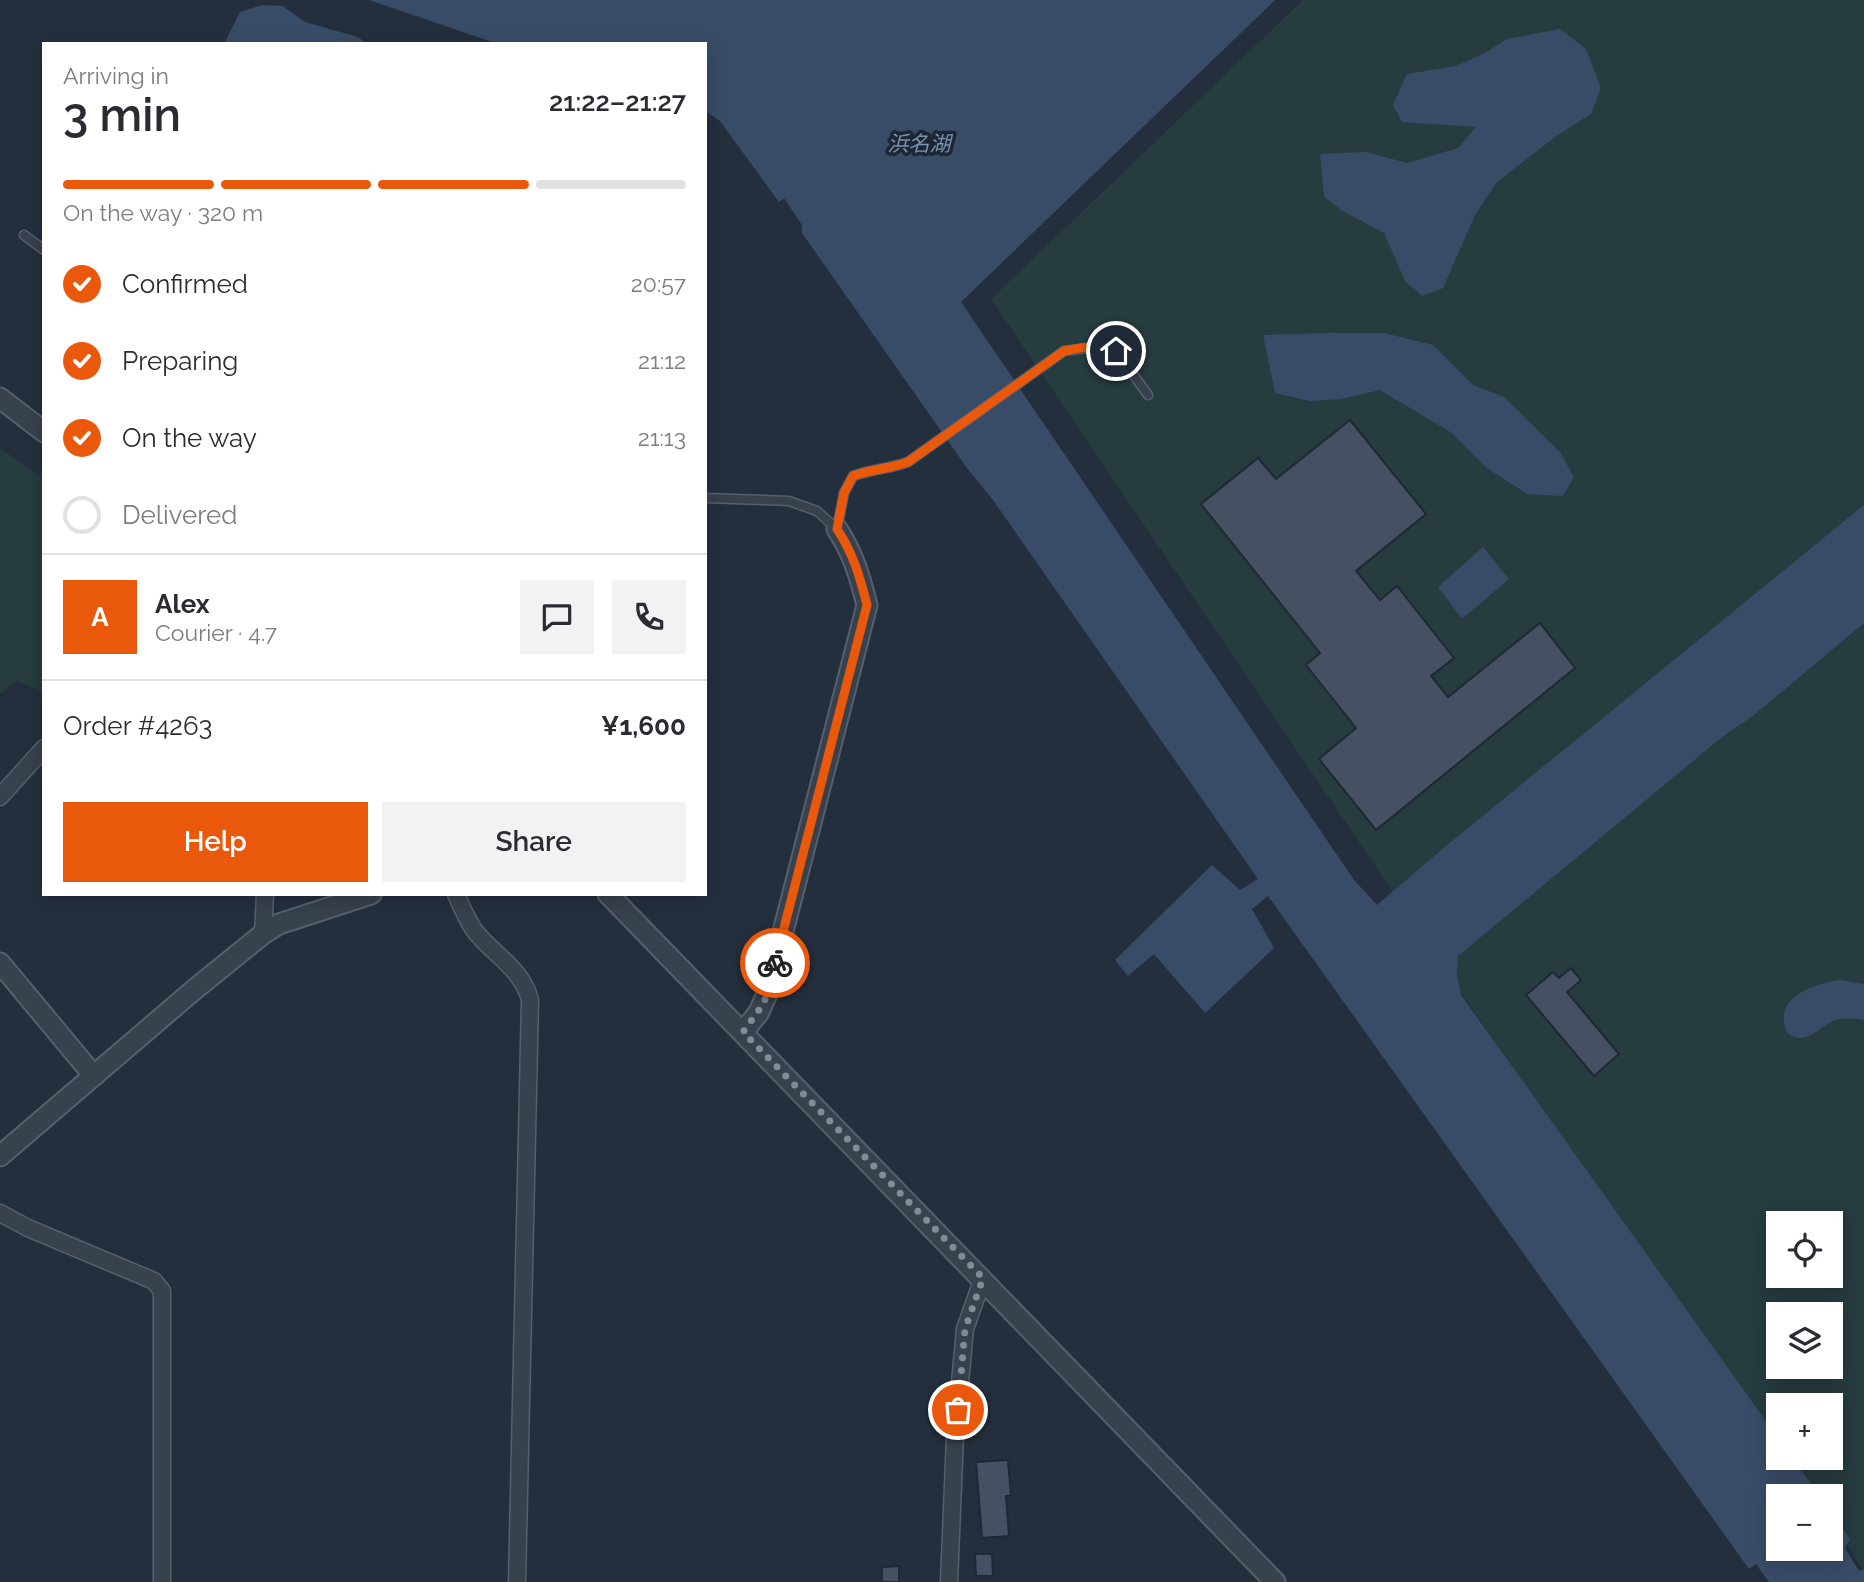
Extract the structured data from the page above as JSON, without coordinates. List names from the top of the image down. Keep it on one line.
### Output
{"water":["浜名湖"],"page":{"heading":["3 min","Arriving in","21:22–21:27"],"panel":["Alex","Courier · 4.7","Order #4263","¥1,600"],"bar":"On the way · 320 m","list":[["Confirmed","20:57"],["Preparing","21:12"],["On the way","21:13"],"Delivered"],"round":"A","buttons":["Help","Share"],"map_buttons":["+","−"]}}
